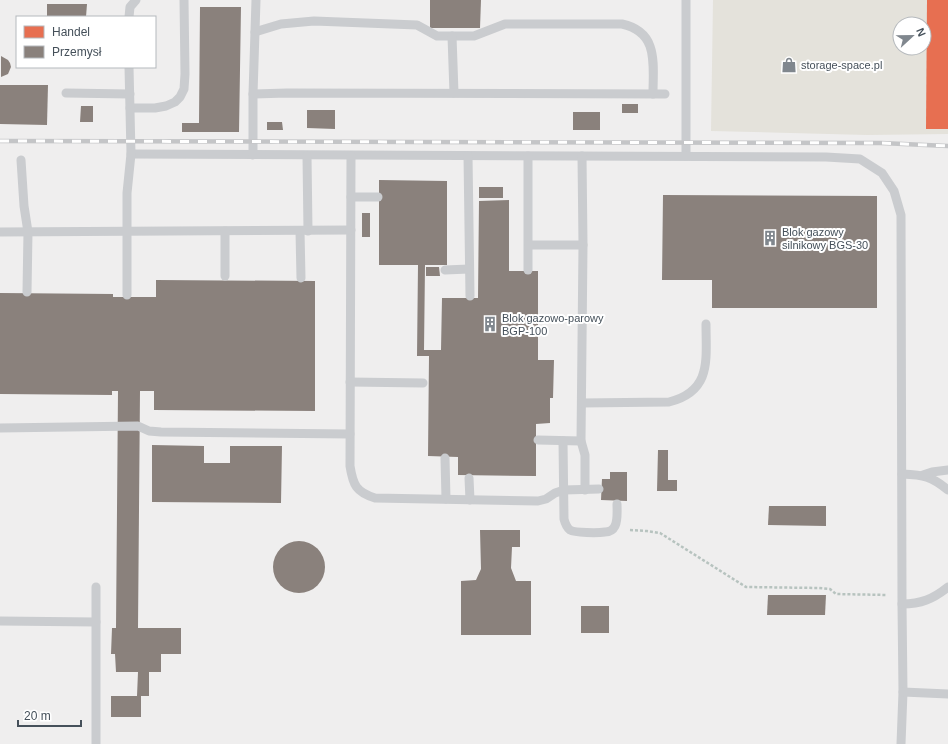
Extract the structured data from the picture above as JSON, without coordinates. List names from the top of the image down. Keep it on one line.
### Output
{"places":{"shop":["storage-space.pl"],"building":["Blok gazowy silnikowy BGS-30","Blok gazowo-parowy BGP-100"]},"legend":["Handel","Przemysł"],"scale_bar":"20 m","north":"right"}
